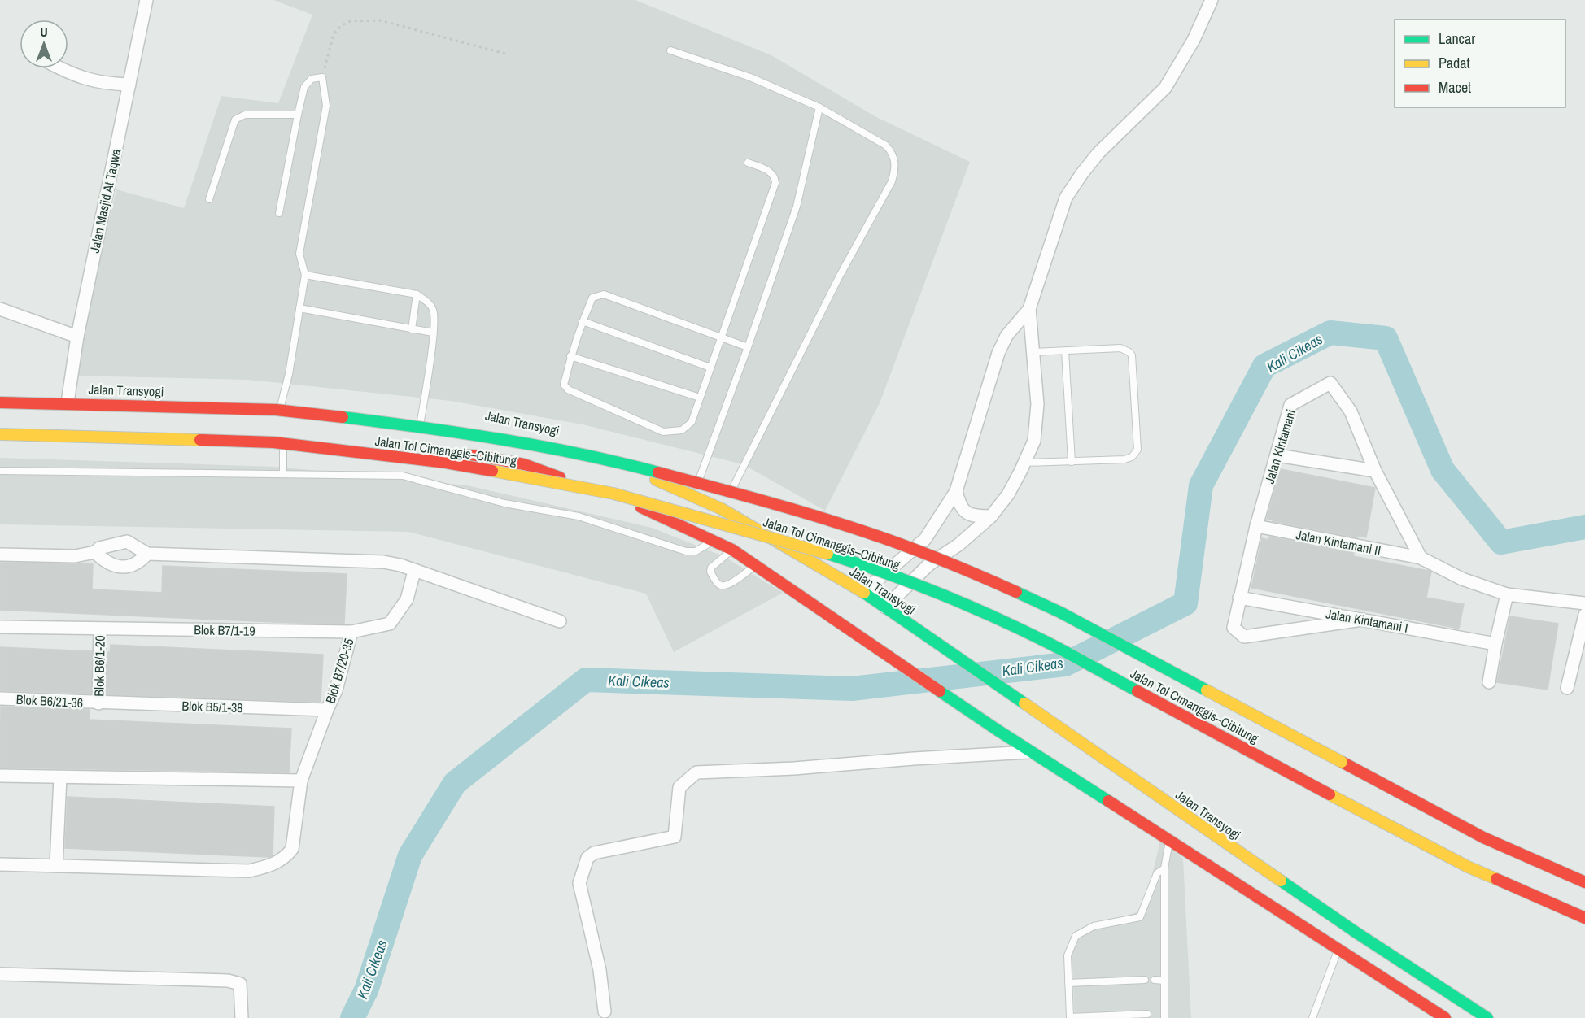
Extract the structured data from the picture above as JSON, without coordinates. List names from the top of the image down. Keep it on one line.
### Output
{"streets":{"highway":["Jalan Transyogi","Jalan Tol Cimanggis–Cibitung"],"street":["Jalan Masjid At Taqwa","Jalan Kintamani","Jalan Kintamani II","Jalan Kintamani I","Blok B7/1-19","Blok B6/1-20","Blok B7/20-35","Blok B6/21-36","Blok B5/1-38"]},"crossings":[["Jalan Masjid At Taqwa","Jalan Transyogi"],["Jalan Transyogi","Jalan Tol Cimanggis–Cibitung"],["Jalan Kintamani","Jalan Kintamani II"],["Jalan Kintamani","Jalan Kintamani I"],["Blok B7/1-19","Blok B6/1-20"],["Blok B7/1-19","Blok B7/20-35"],["Blok B6/1-20","Blok B6/21-36"],["Blok B6/1-20","Blok B5/1-38"],["Blok B7/20-35","Blok B5/1-38"],["Blok B6/21-36","Blok B5/1-38"]],"water":["Kali Cikeas"],"legend":["Lancar","Padat","Macet"],"north":"top"}
